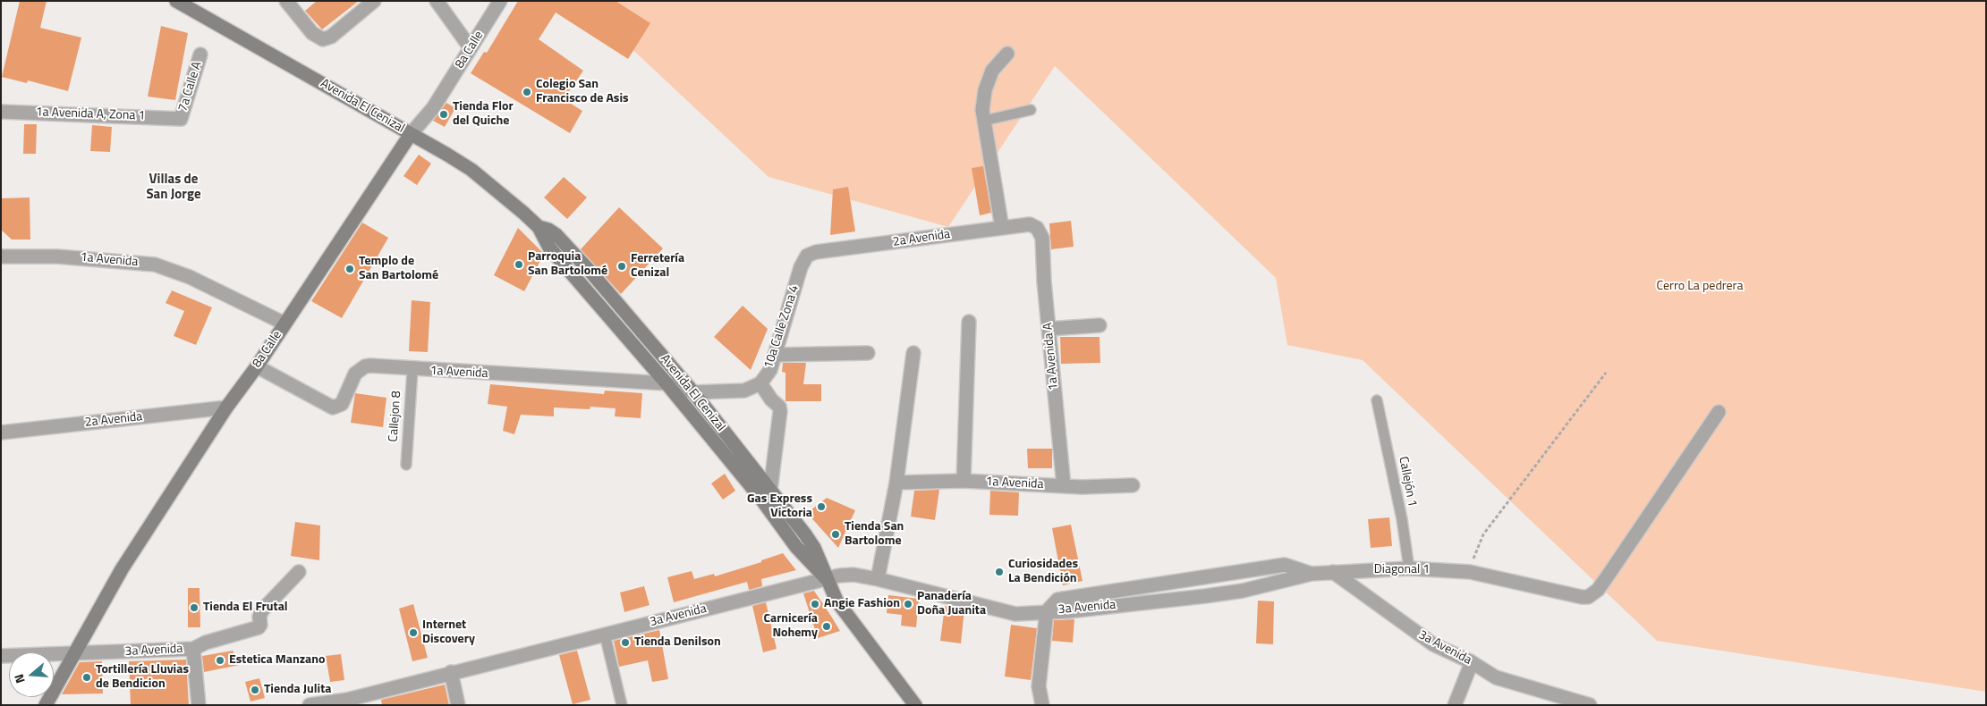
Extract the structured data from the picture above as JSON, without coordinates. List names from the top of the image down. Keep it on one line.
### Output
{"streets":{"street":["8a Calle","7a Calle A","Avenida El Cenizal","1a Avenida A, Zona 1","2a Avenida","1a Avenida","10a Calle Zona 4","1a Avenida A","Diagonal 1","3a Avenida"],"lane":["Callejon 8","Callejón 1"]},"crossings":[["8a Calle","Avenida El Cenizal"],["8a Calle","2a Avenida"],["8a Calle","1a Avenida"],["8a Calle","3a Avenida"],["7a Calle A","1a Avenida A, Zona 1"],["Avenida El Cenizal","1a Avenida"],["Avenida El Cenizal","10a Calle Zona 4"],["Avenida El Cenizal","3a Avenida"],["2a Avenida","10a Calle Zona 4"],["2a Avenida","1a Avenida A"],["1a Avenida","10a Calle Zona 4"],["1a Avenida","1a Avenida A"],["1a Avenida","Callejon 8"],["Callejón 1","Diagonal 1"],["Diagonal 1","3a Avenida"]],"districts":["Villas de San Jorge"],"parks":["Cerro La pedrera"],"places":["Colegio San Francisco de Asis","Tienda Flor del Quiche","Parroquia San Bartolomé","Ferretería Cenizal","Templo de San Bartolomé","Gas Express Victoria","Tienda San Bartolome","Curiosidades La Bendición","Angie Fashion","Panadería Doña Juanita","Tienda El Frutal","Carnicería Nohemy","Internet Discovery","Tienda Denilson","Estetica Manzano","Tortillería Lluvias de Bendicion","Tienda Julita"],"north":"left"}
